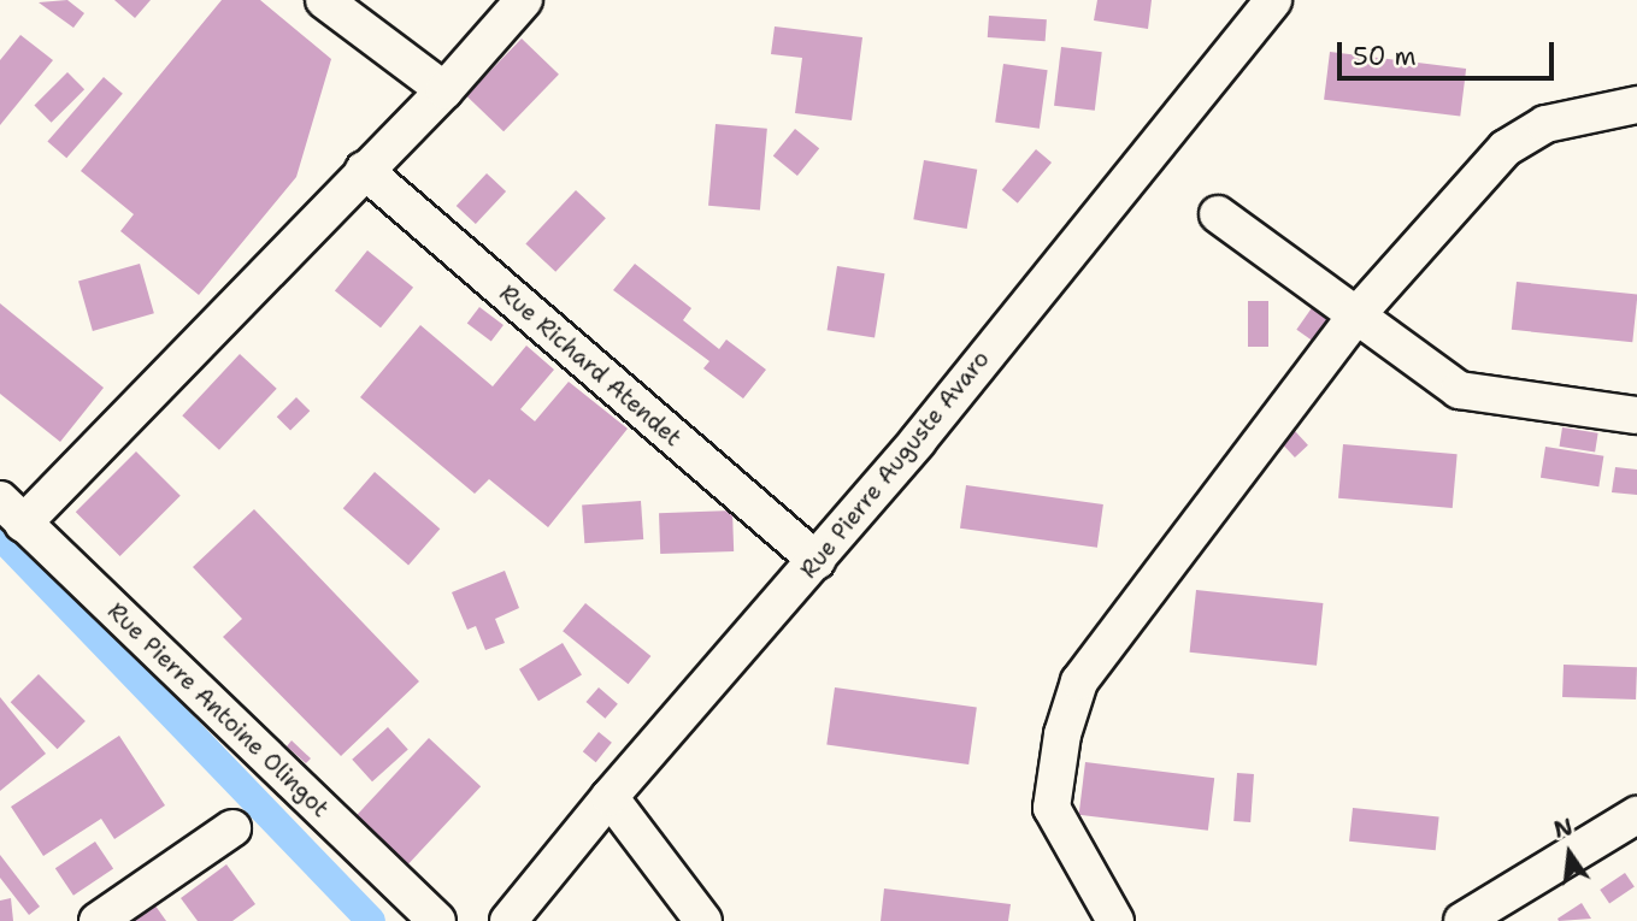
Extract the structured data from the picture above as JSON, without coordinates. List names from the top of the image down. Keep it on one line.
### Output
{"streets":{"street":["Rue Richard Atendet","Rue Pierre Auguste Avaro","Rue Pierre Antoine Olingot"]},"crossings":[["Rue Richard Atendet","Rue Pierre Auguste Avaro"]],"scale_bar":"50 m","north":"top"}
